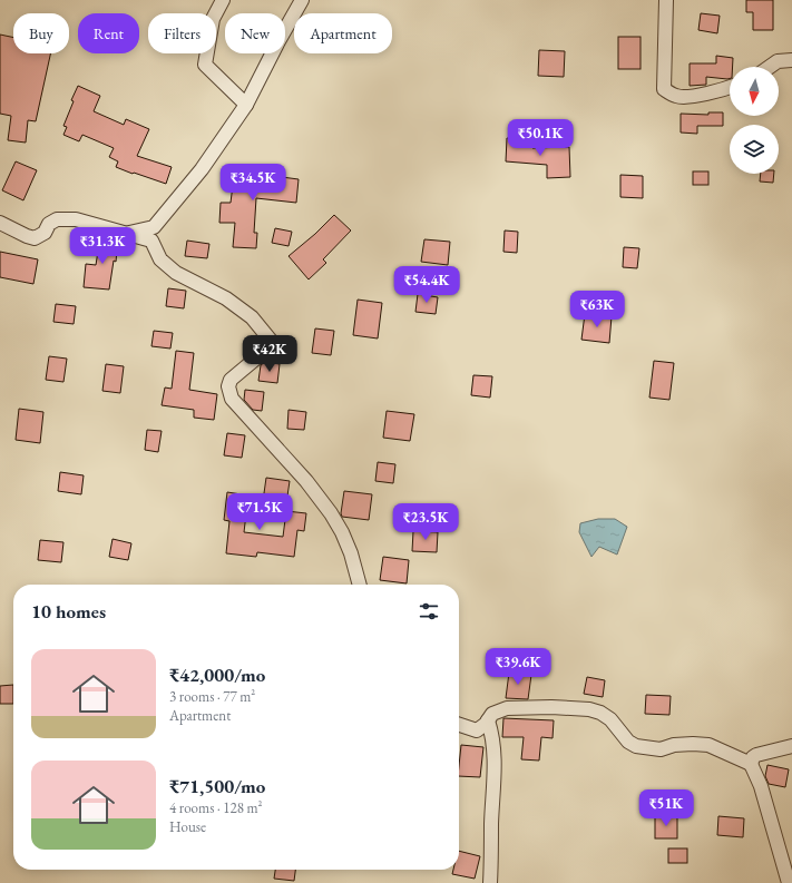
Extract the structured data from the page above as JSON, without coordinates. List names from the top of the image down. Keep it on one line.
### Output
{"north":"bottom","page":{"chip":["Buy","Rent","Filters","New","Apartment"],"price":["₹50.1K","₹34.5K","₹31.3K","₹54.4K","₹63K","₹42K","₹71.5K","₹23.5K","₹39.6K","₹51K"],"heading":"10 homes","list":[{"name":"₹42,000/mo","note":"3 rooms · 77 m² · Apartment"},{"name":"₹71,500/mo","note":"4 rooms · 128 m² · House"}]}}
